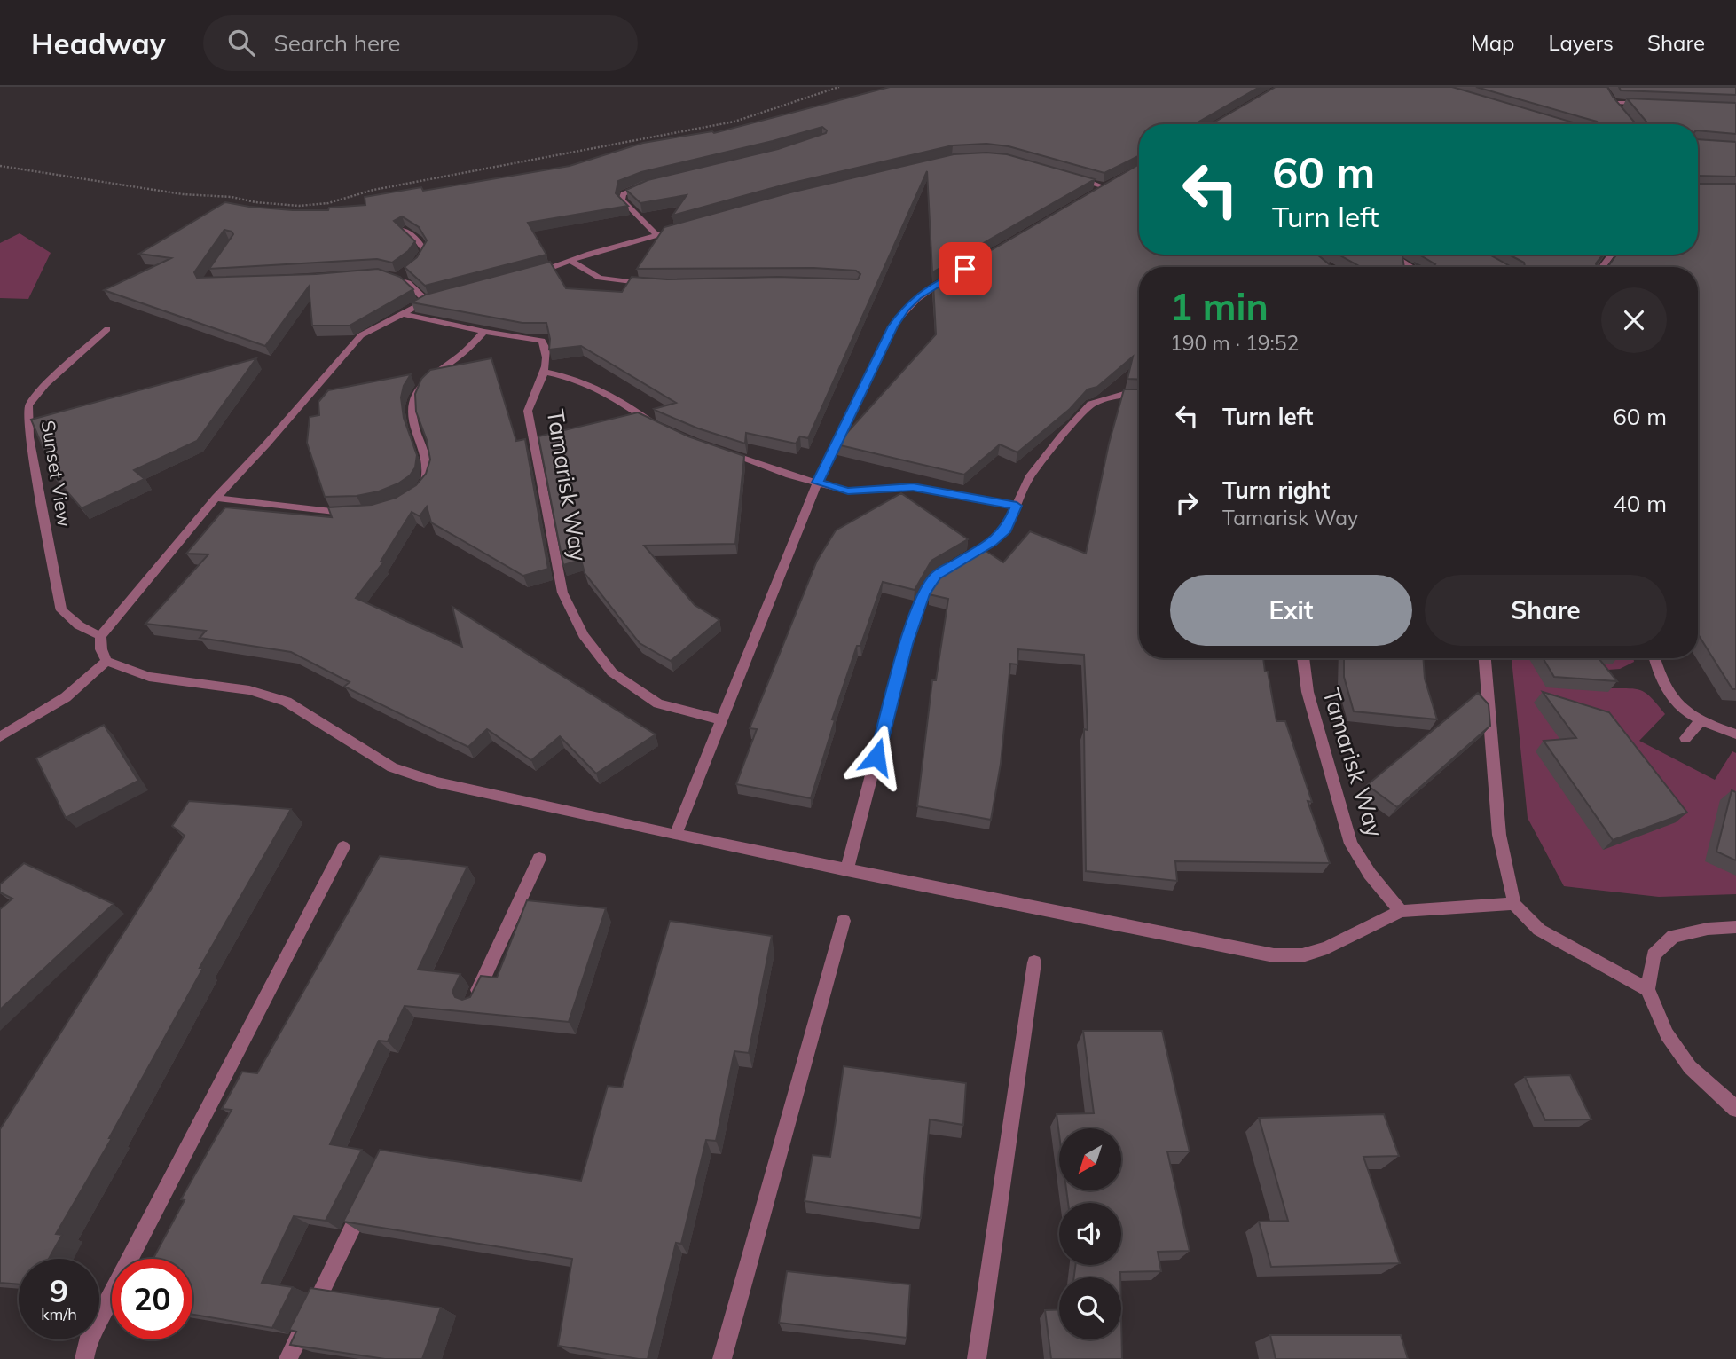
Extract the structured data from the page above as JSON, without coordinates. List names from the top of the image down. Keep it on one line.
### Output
{"streets":{"lane":["Sunset View","Tamarisk Way"]},"north":"bottom left","page":{"header":"Headway","search":"Search here","nav":["Map","Layers","Share"],"turn":["60 m","Turn left"],"heading":["1 min","190 m · 19:52"],"list":[{"name":"Turn left","value":"60 m"},{"name":"Turn right","note":"Tamarisk Way","value":"40 m"}],"buttons":["Exit","Share"],"speed":"9 km/h","limit":"20"}}
